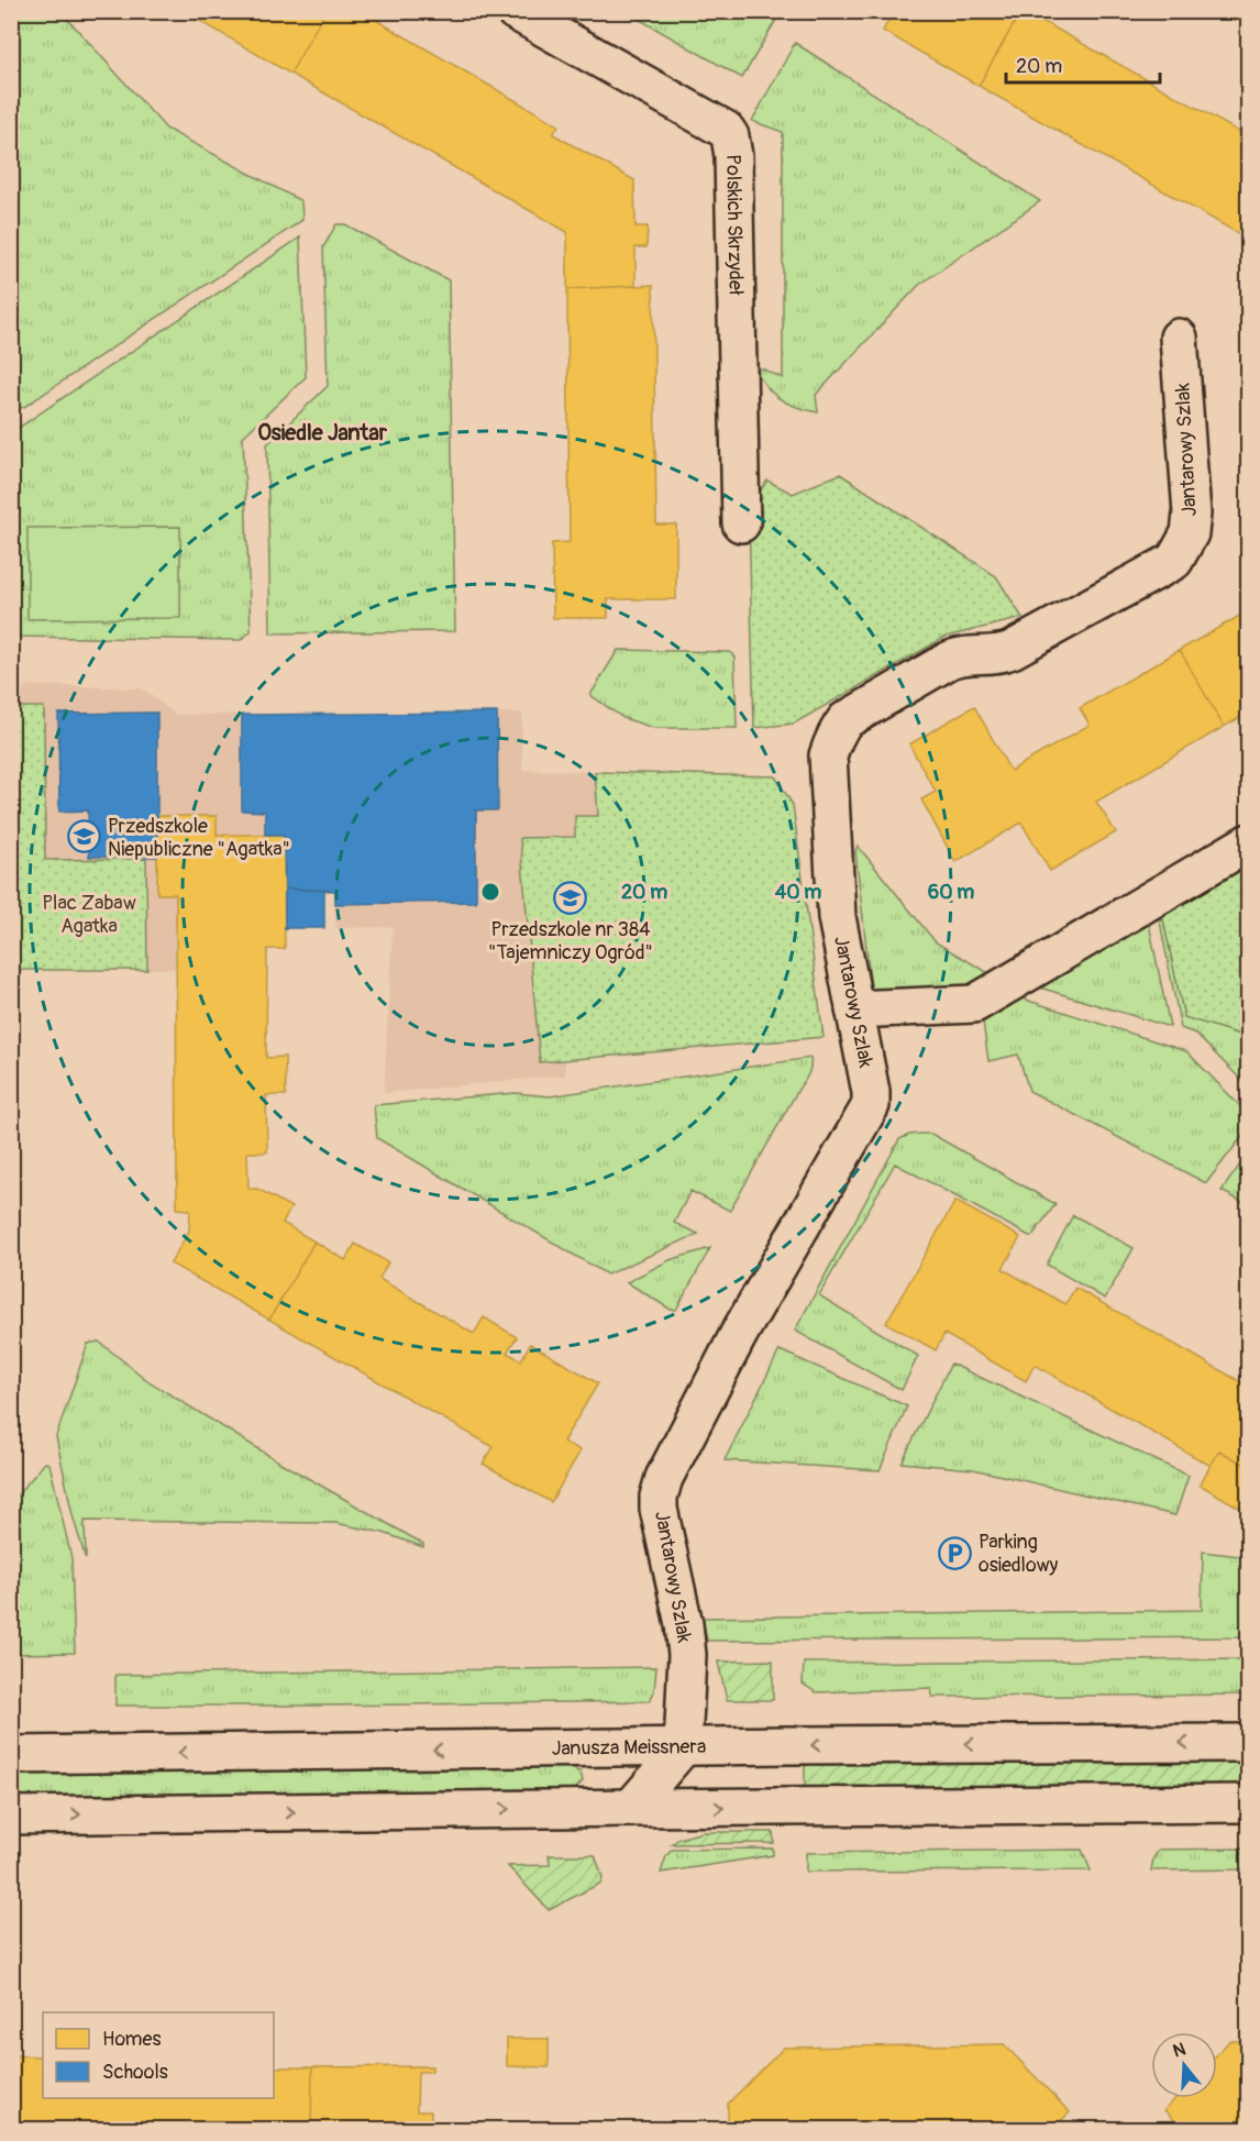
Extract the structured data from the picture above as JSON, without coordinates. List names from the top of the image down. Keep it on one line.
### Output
{"streets":{"street":["Polskich Skrzydeł","Jantarowy Szlak","Janusza Meissnera"]},"crossings":[["Jantarowy Szlak","Janusza Meissnera"]],"districts":["Osiedle Jantar"],"parks":["Plac Zabaw Agatka"],"places":{"school or university":["Przedszkole Niepubliczne \"Agatka\"","Przedszkole nr 384 \"Tajemniczy Ogród\""],"parking":["Parking osiedlowy"]},"legend":["Homes","Schools"],"scale_bar":"20 m","north":"top","rings":["20 m","40 m","60 m"]}
